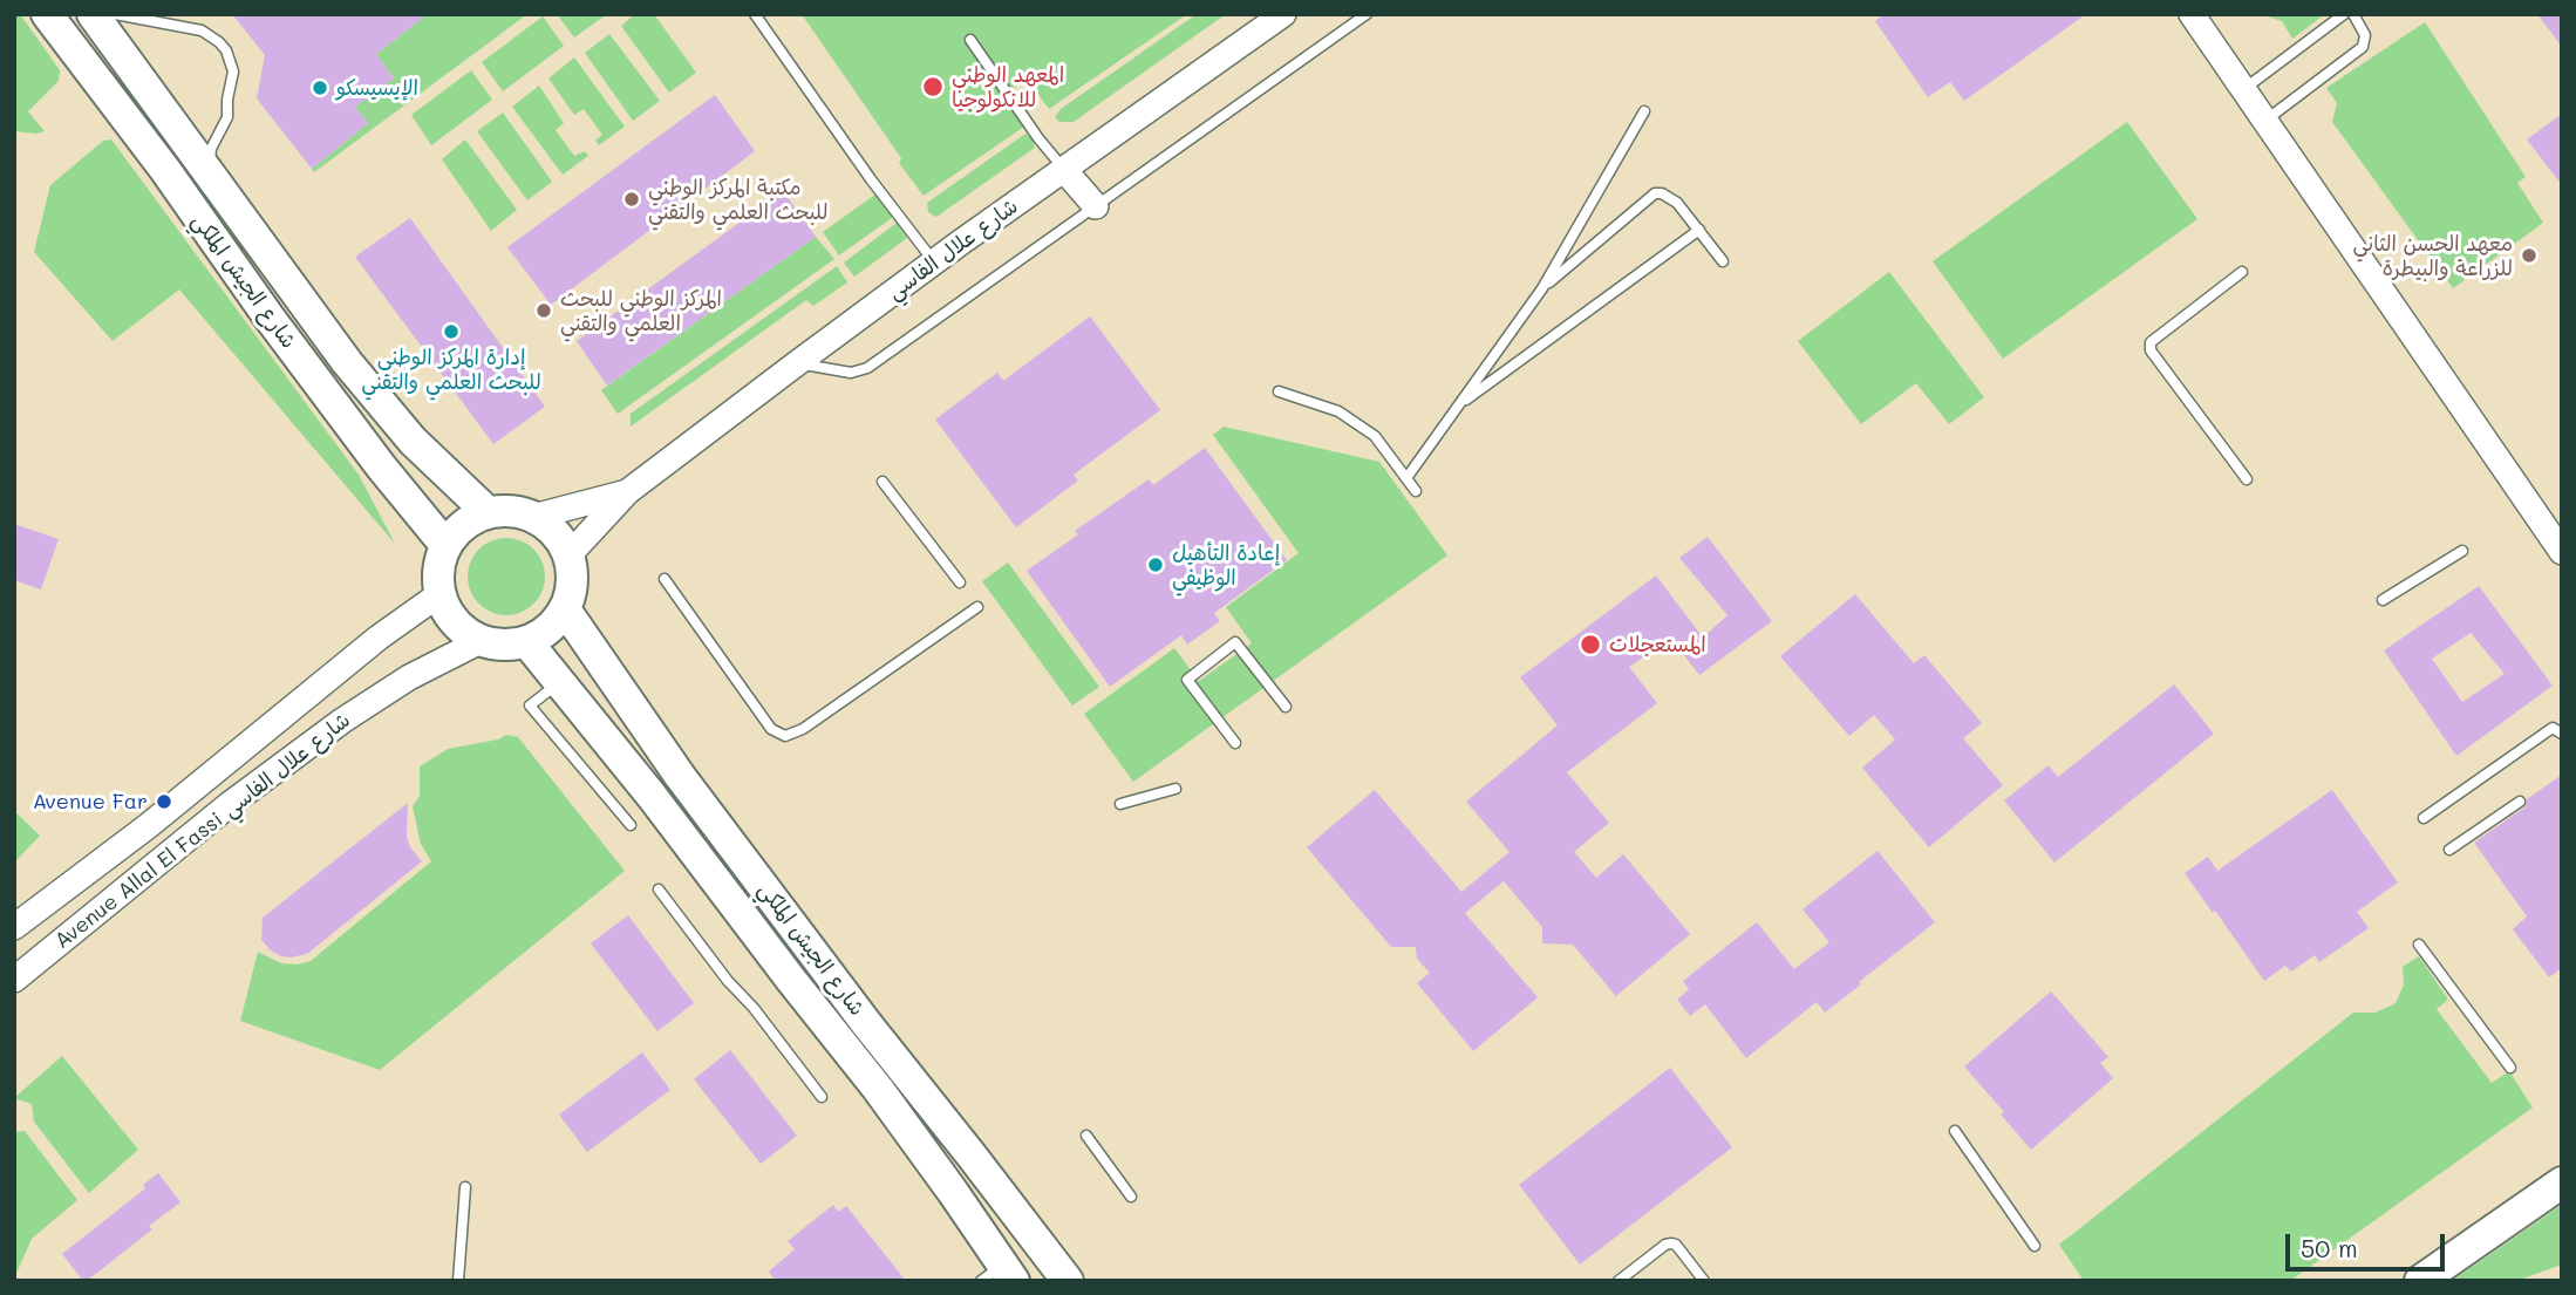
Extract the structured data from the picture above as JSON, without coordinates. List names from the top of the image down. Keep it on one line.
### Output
{"streets":{"main road":["شارع الجيش الملكي"],"street":["شارع علال الفاسي","Avenue Allal El Fassi شارع علال الفاسي"]},"crossings":[["شارع علال الفاسي","شارع الجيش الملكي"],["شارع علال الفاسي","Avenue Allal El Fassi شارع علال الفاسي"],["شارع الجيش الملكي","Avenue Allal El Fassi شارع علال الفاسي"]],"places":["المعهد الوطني للانكولوجيا","اﻹيسيسكو","مكتبة المركز الوطني للبحث العلمي والتقني","معهد الحسن الثاني للزراعة والبيطرة","المركز الوطني للبحث العلمي والتقني","إدارة المركز الوطني للبحث العلمي والتقني","إعادة التأهيل الوظيفي","المستعجلات","Avenue Far"],"scale_bar":"50 m"}
